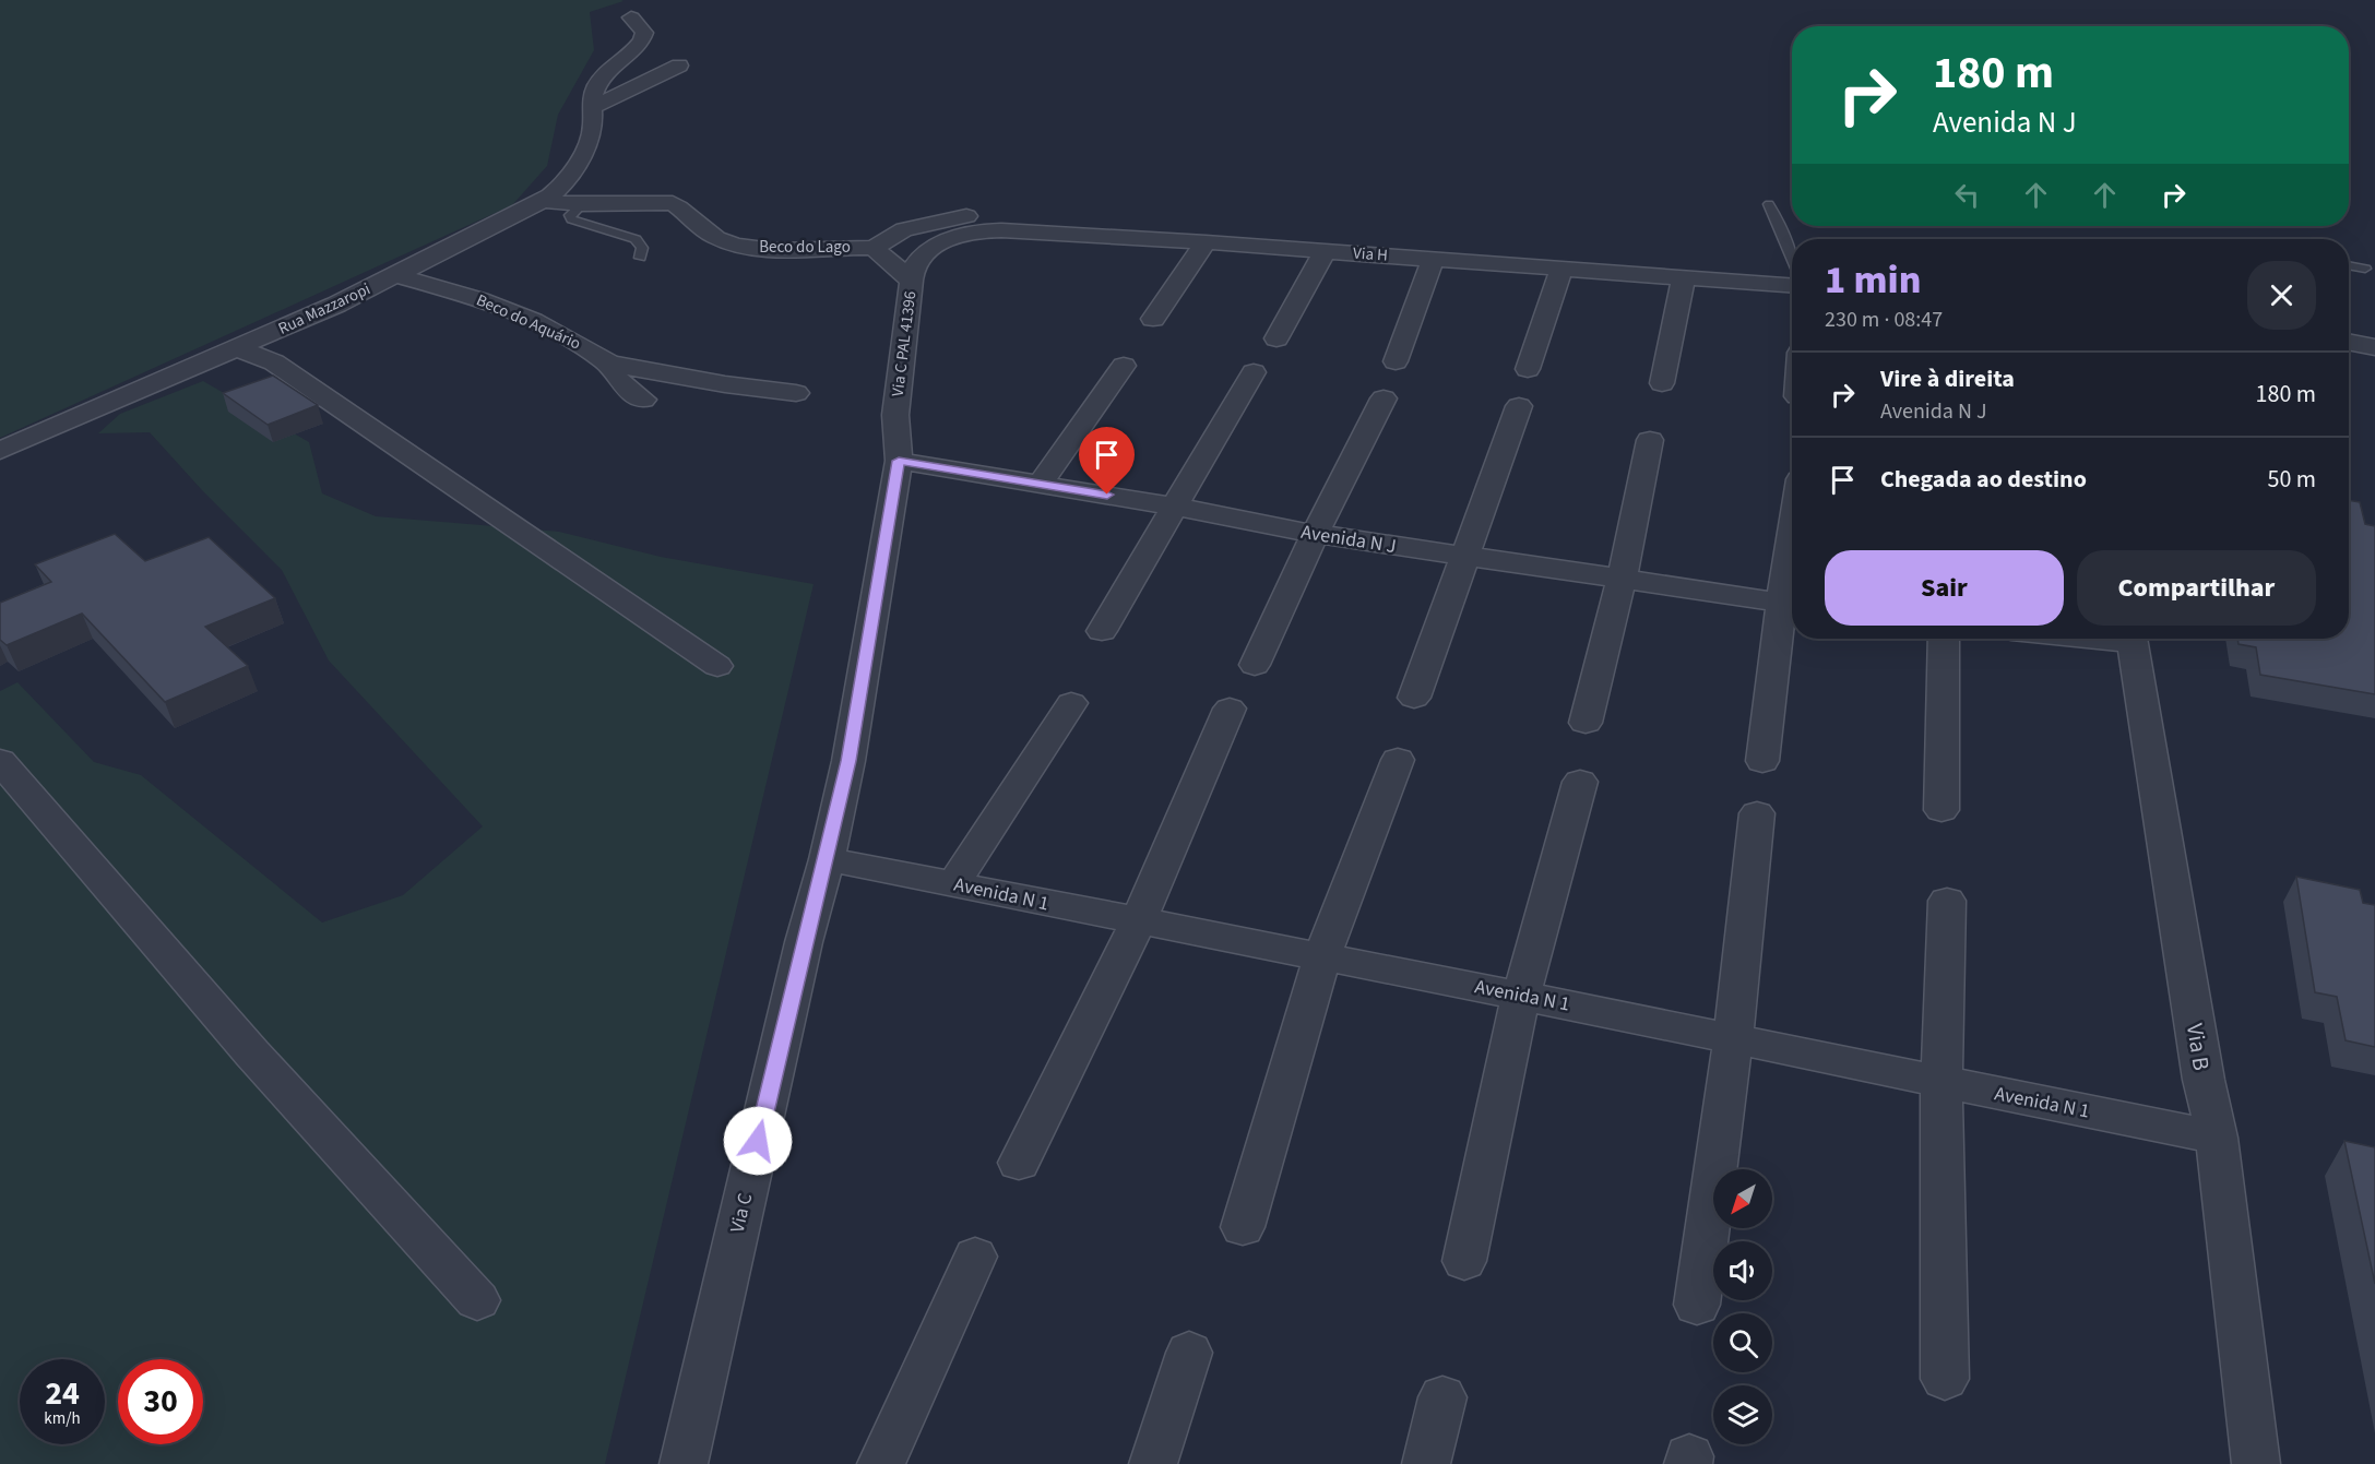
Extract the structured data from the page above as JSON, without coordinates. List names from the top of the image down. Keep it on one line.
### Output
{"streets":{"street":["Beco do Lago","Via H","Rua Mazzaropi","Beco do Aquário","Via C PAL 41396","Avenida N J","Avenida N 1","Via B","Via C"]},"crossings":[["Beco do Lago","Rua Mazzaropi"],["Beco do Lago","Via C PAL 41396"],["Via H","Via C PAL 41396"],["Rua Mazzaropi","Beco do Aquário"],["Via C PAL 41396","Avenida N J"],["Via C PAL 41396","Via C"],["Avenida N J","Via C"],["Avenida N 1","Via B"],["Avenida N 1","Via C"]],"north":"bottom left","page":{"turn":["180 m","Avenida N J"],"heading":["1 min","230 m · 08:47"],"list":[{"name":"Vire à direita","note":"Avenida N J","value":"180 m"},{"name":"Chegada ao destino","value":"50 m"}],"buttons":["Sair","Compartilhar"],"speed":"24 km/h","limit":"30"}}
